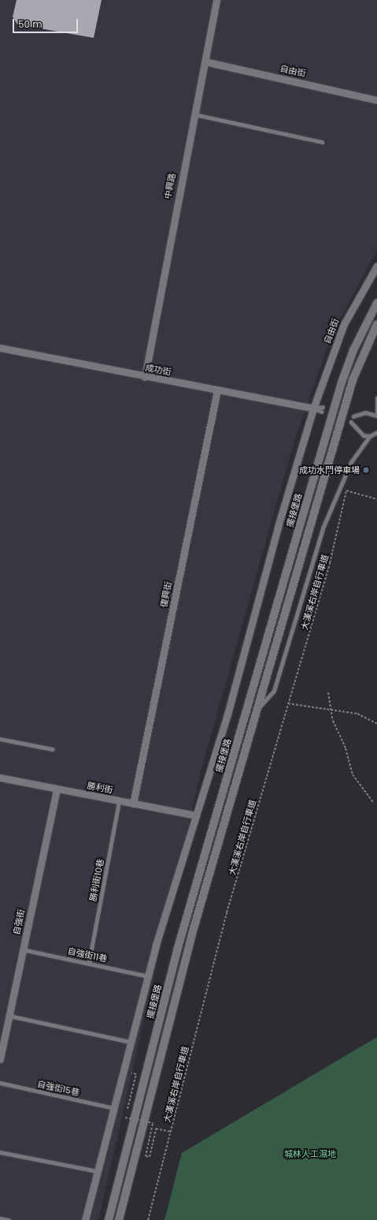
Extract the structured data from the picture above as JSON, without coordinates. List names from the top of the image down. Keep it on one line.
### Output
{"streets":{"street":["自由街","中興路","成功街","擺接堡路","復興街","勝利街","自強街"],"lane":["勝利街10巷","自強街11巷","自強街15巷"],"path":["大漢溪右岸自行車道"]},"crossings":[["自由街","中興路"],["自由街","成功街"],["自由街","勝利街"],["自由街","自強街11巷"],["自由街","自強街15巷"],["中興路","成功街"],["成功街","復興街"],["復興街","勝利街"],["勝利街","勝利街10巷"],["勝利街","自強街"],["勝利街10巷","自強街11巷"],["自強街","自強街11巷"]],"parks":["城林人工濕地"],"places":["成功水門停車場"],"scale_bar":"50 m"}
